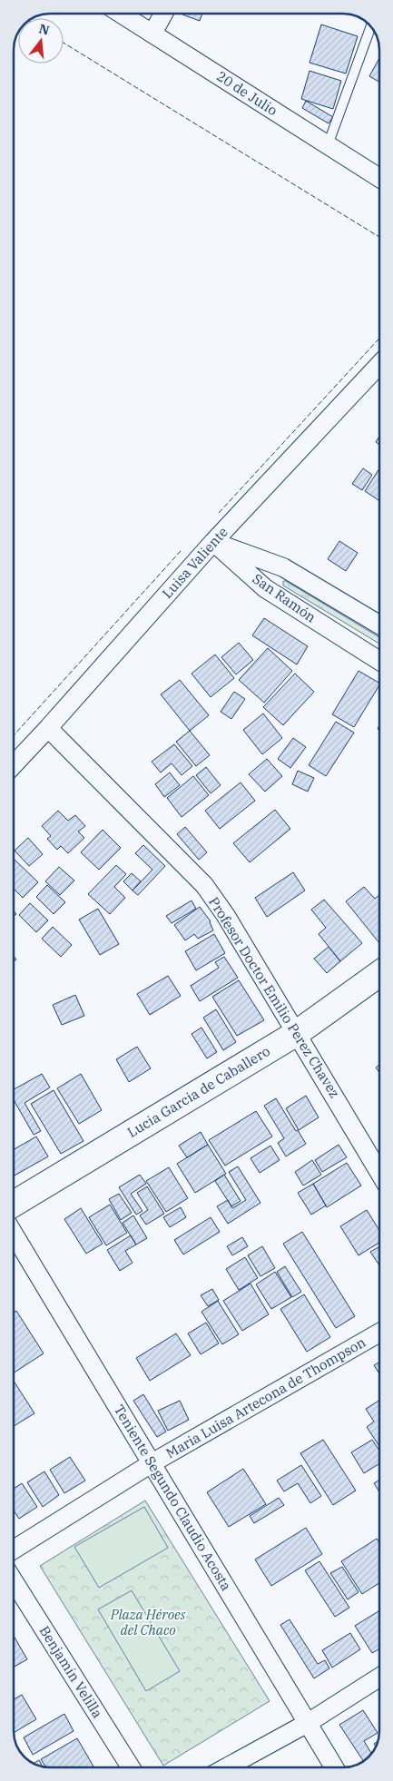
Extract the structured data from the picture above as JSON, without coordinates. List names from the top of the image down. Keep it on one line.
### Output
{"streets":{"street":["20 de Julio","Luisa Valiente","San Ramón","Profesor Doctor Emilio Perez Chavez","Lucia Garcia de Caballero","Maria Luisa Artecona de Thompson","Teniente Segundo Claudio Acosta","Benjamín Velilla"]},"crossings":[["Luisa Valiente","San Ramón"],["Luisa Valiente","Profesor Doctor Emilio Perez Chavez"],["Profesor Doctor Emilio Perez Chavez","Lucia Garcia de Caballero"],["Maria Luisa Artecona de Thompson","Teniente Segundo Claudio Acosta"]],"parks":["Plaza Héroes del Chaco"],"north":"top"}
